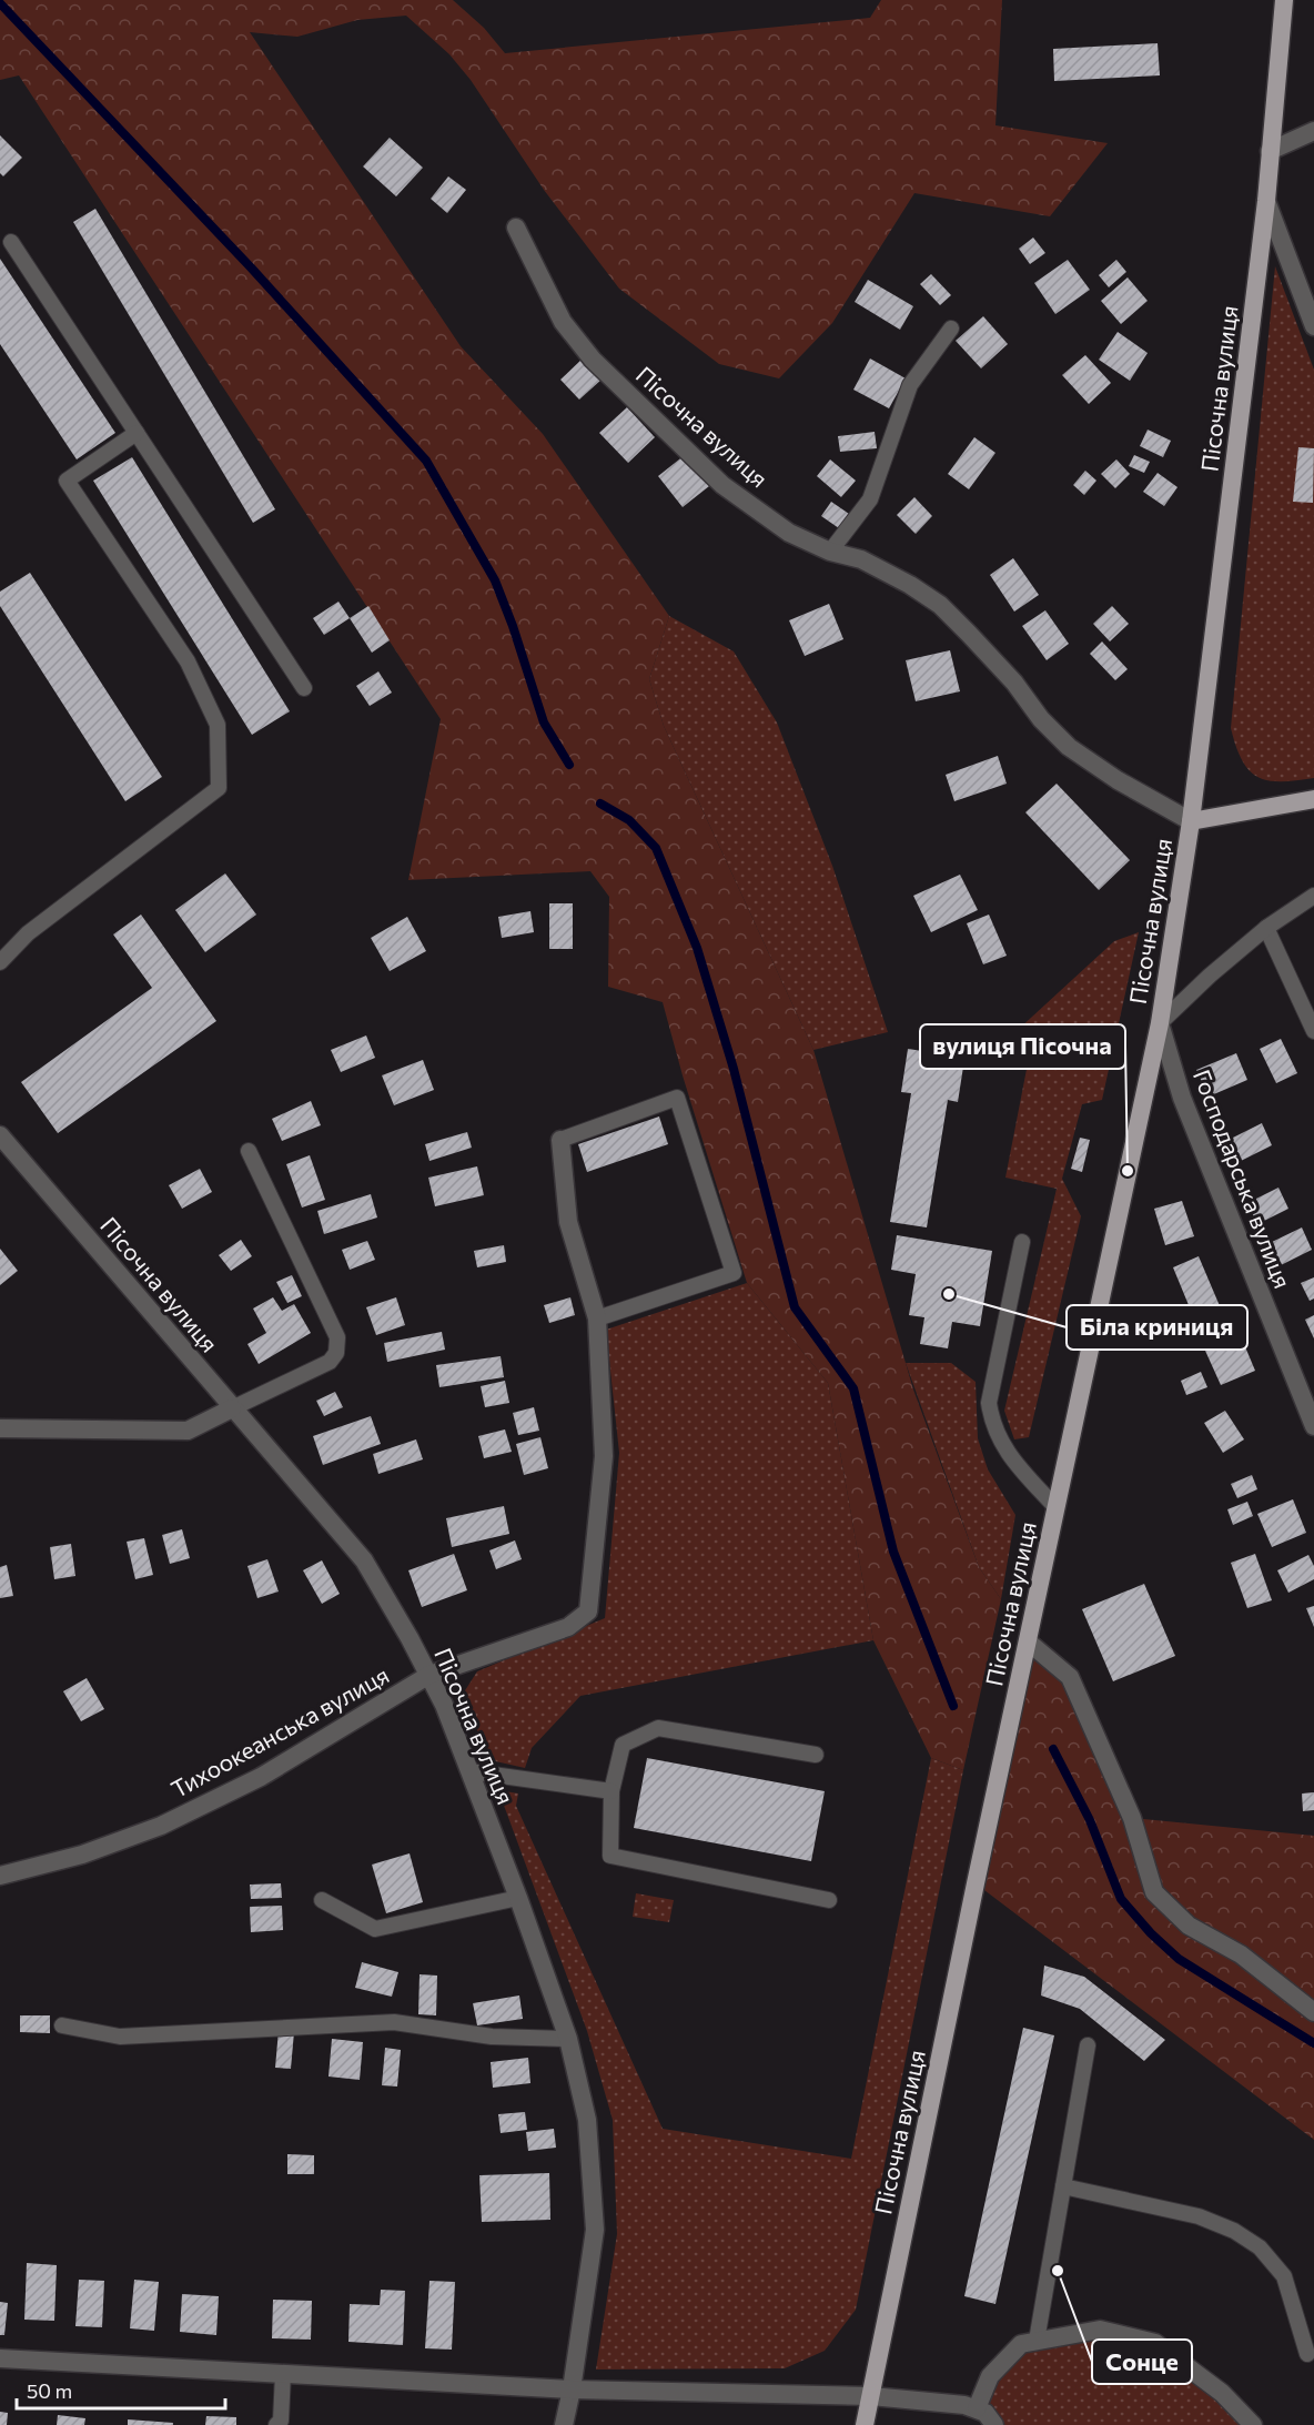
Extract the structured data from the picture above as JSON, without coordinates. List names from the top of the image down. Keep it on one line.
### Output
{"streets":{"main road":["Пісочна вулиця"],"street":["Господарська вулиця","Тихоокеанська вулиця"]},"crossings":[["Пісочна вулиця","Господарська вулиця"],["Пісочна вулиця","Тихоокеанська вулиця"]],"places":["вулиця Пісочна","Біла криниця","Сонце"],"scale_bar":"50 m"}
